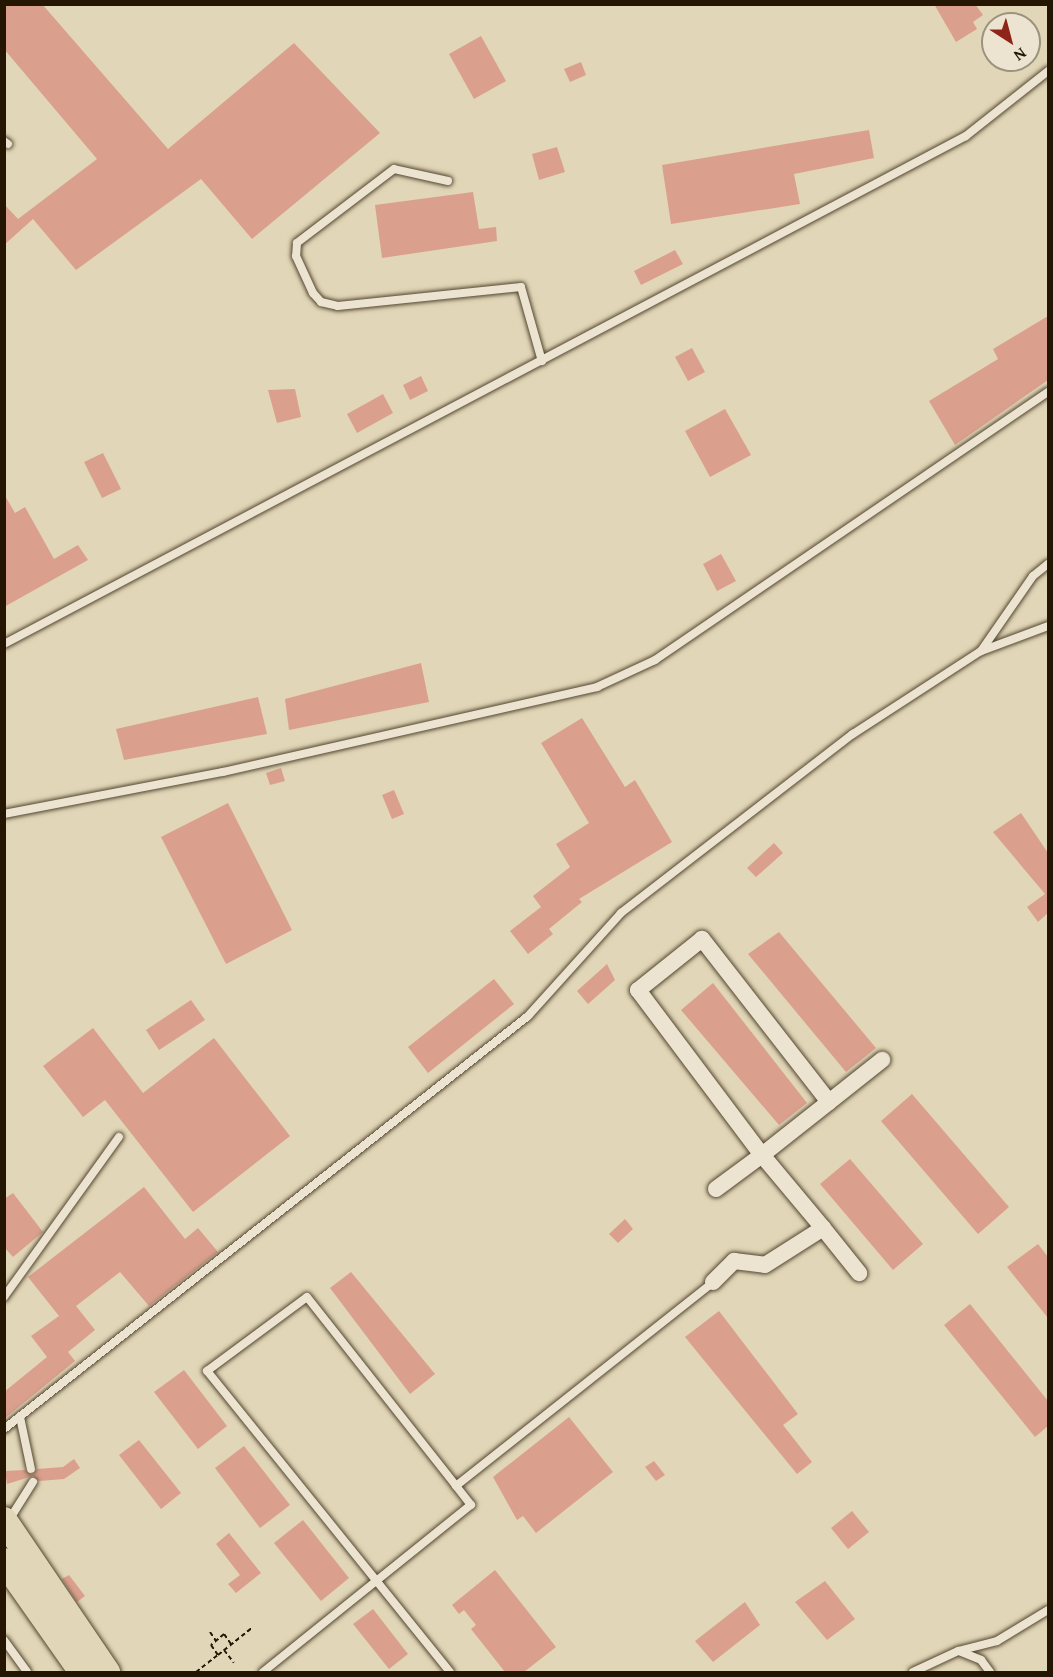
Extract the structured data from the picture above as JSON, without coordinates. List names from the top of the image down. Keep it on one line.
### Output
{"north":"bottom right"}
